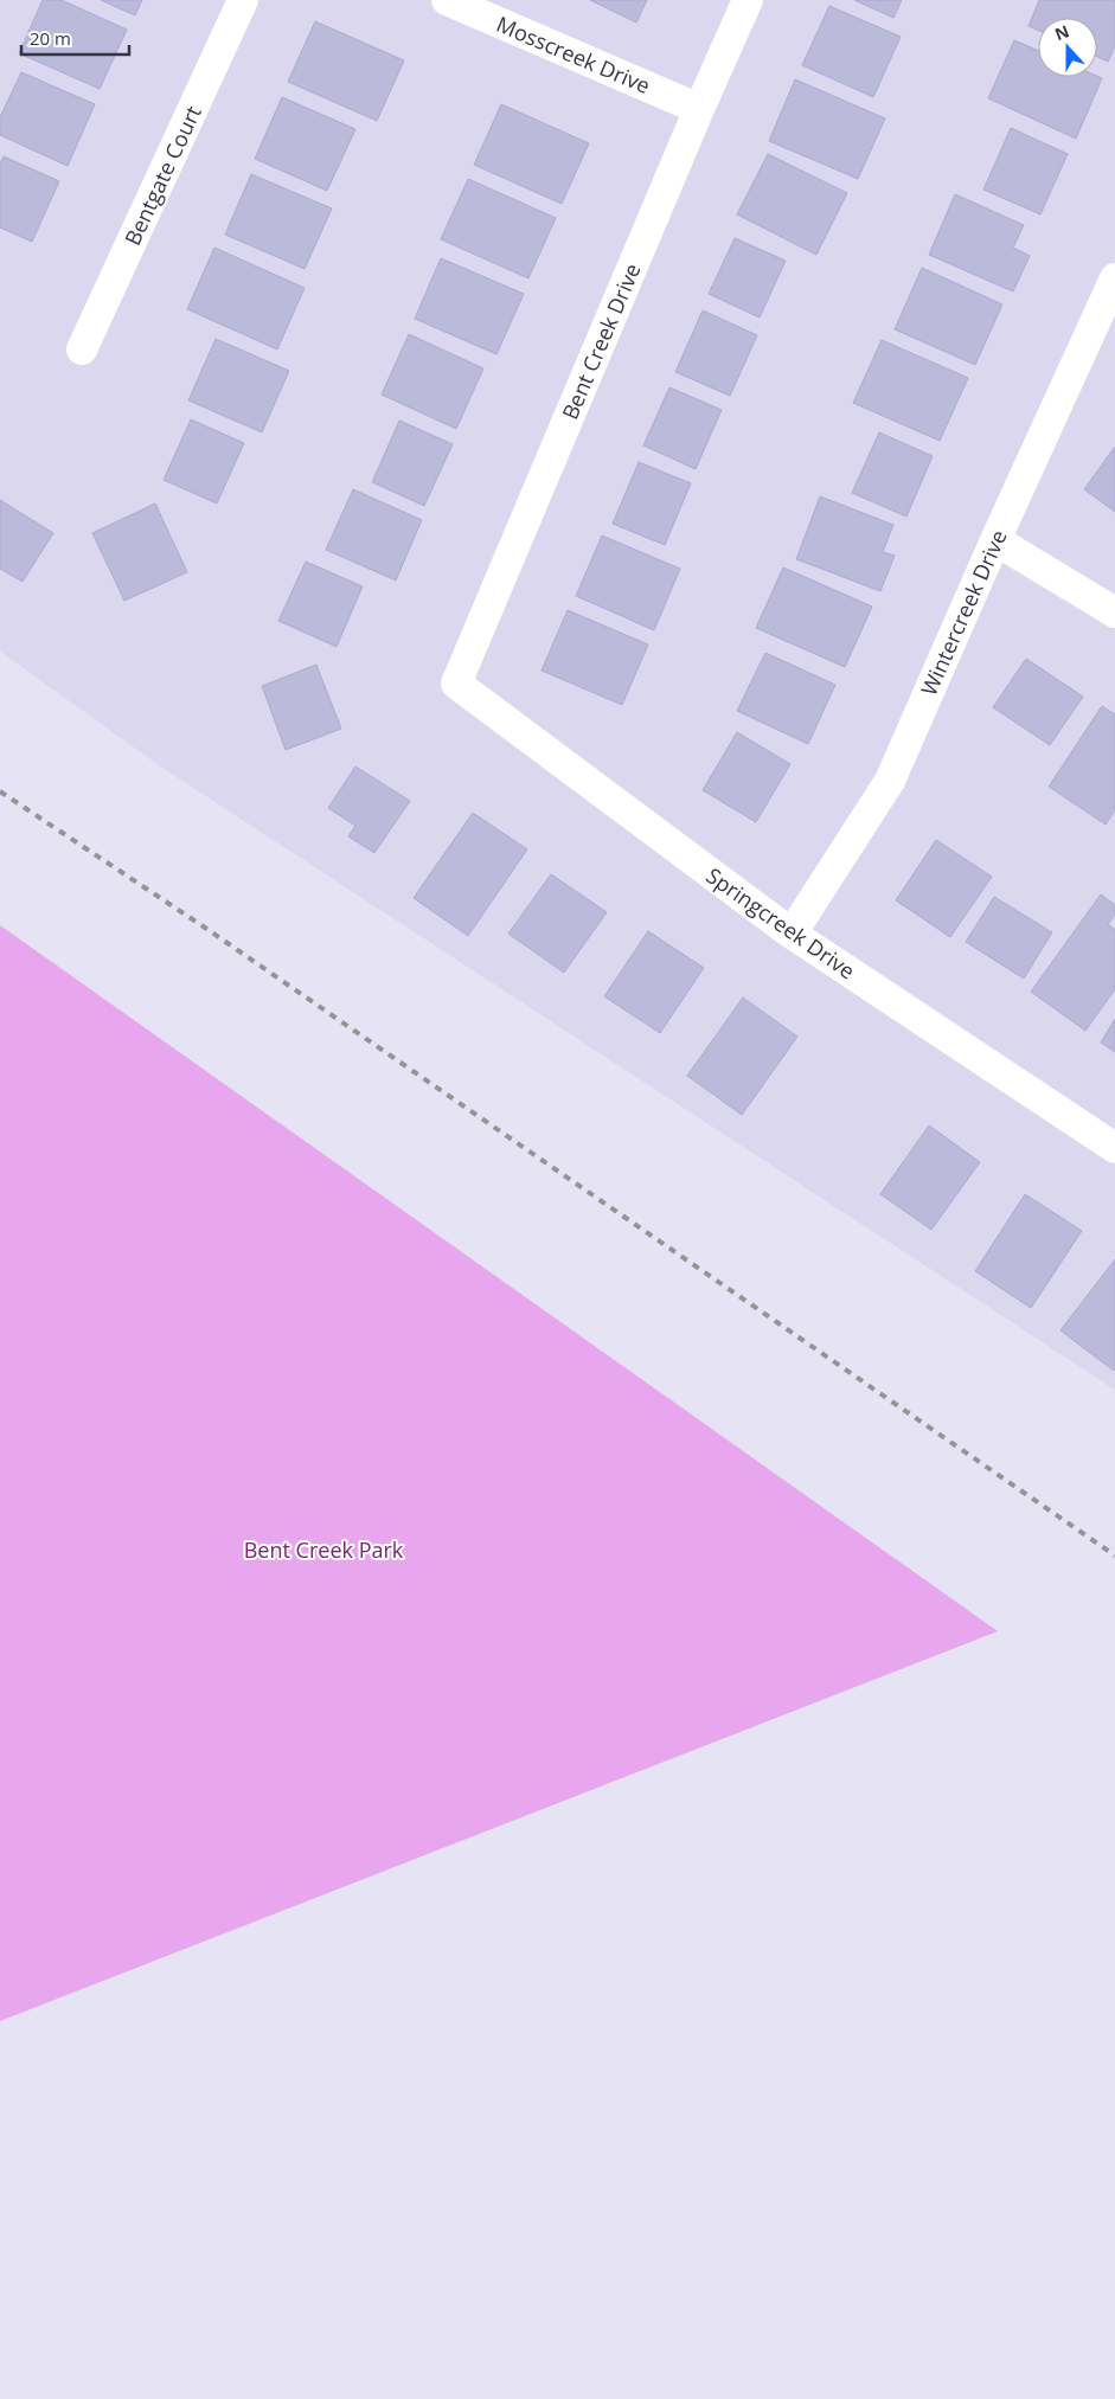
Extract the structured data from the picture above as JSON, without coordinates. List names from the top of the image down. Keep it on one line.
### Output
{"streets":{"street":["Mosscreek Drive","Bentgate Court","Bent Creek Drive","Wintercreek Drive","Springcreek Drive"]},"crossings":[["Mosscreek Drive","Bent Creek Drive"],["Bent Creek Drive","Springcreek Drive"],["Wintercreek Drive","Springcreek Drive"]],"parks":["Bent Creek Park"],"scale_bar":"20 m","north":"top"}
